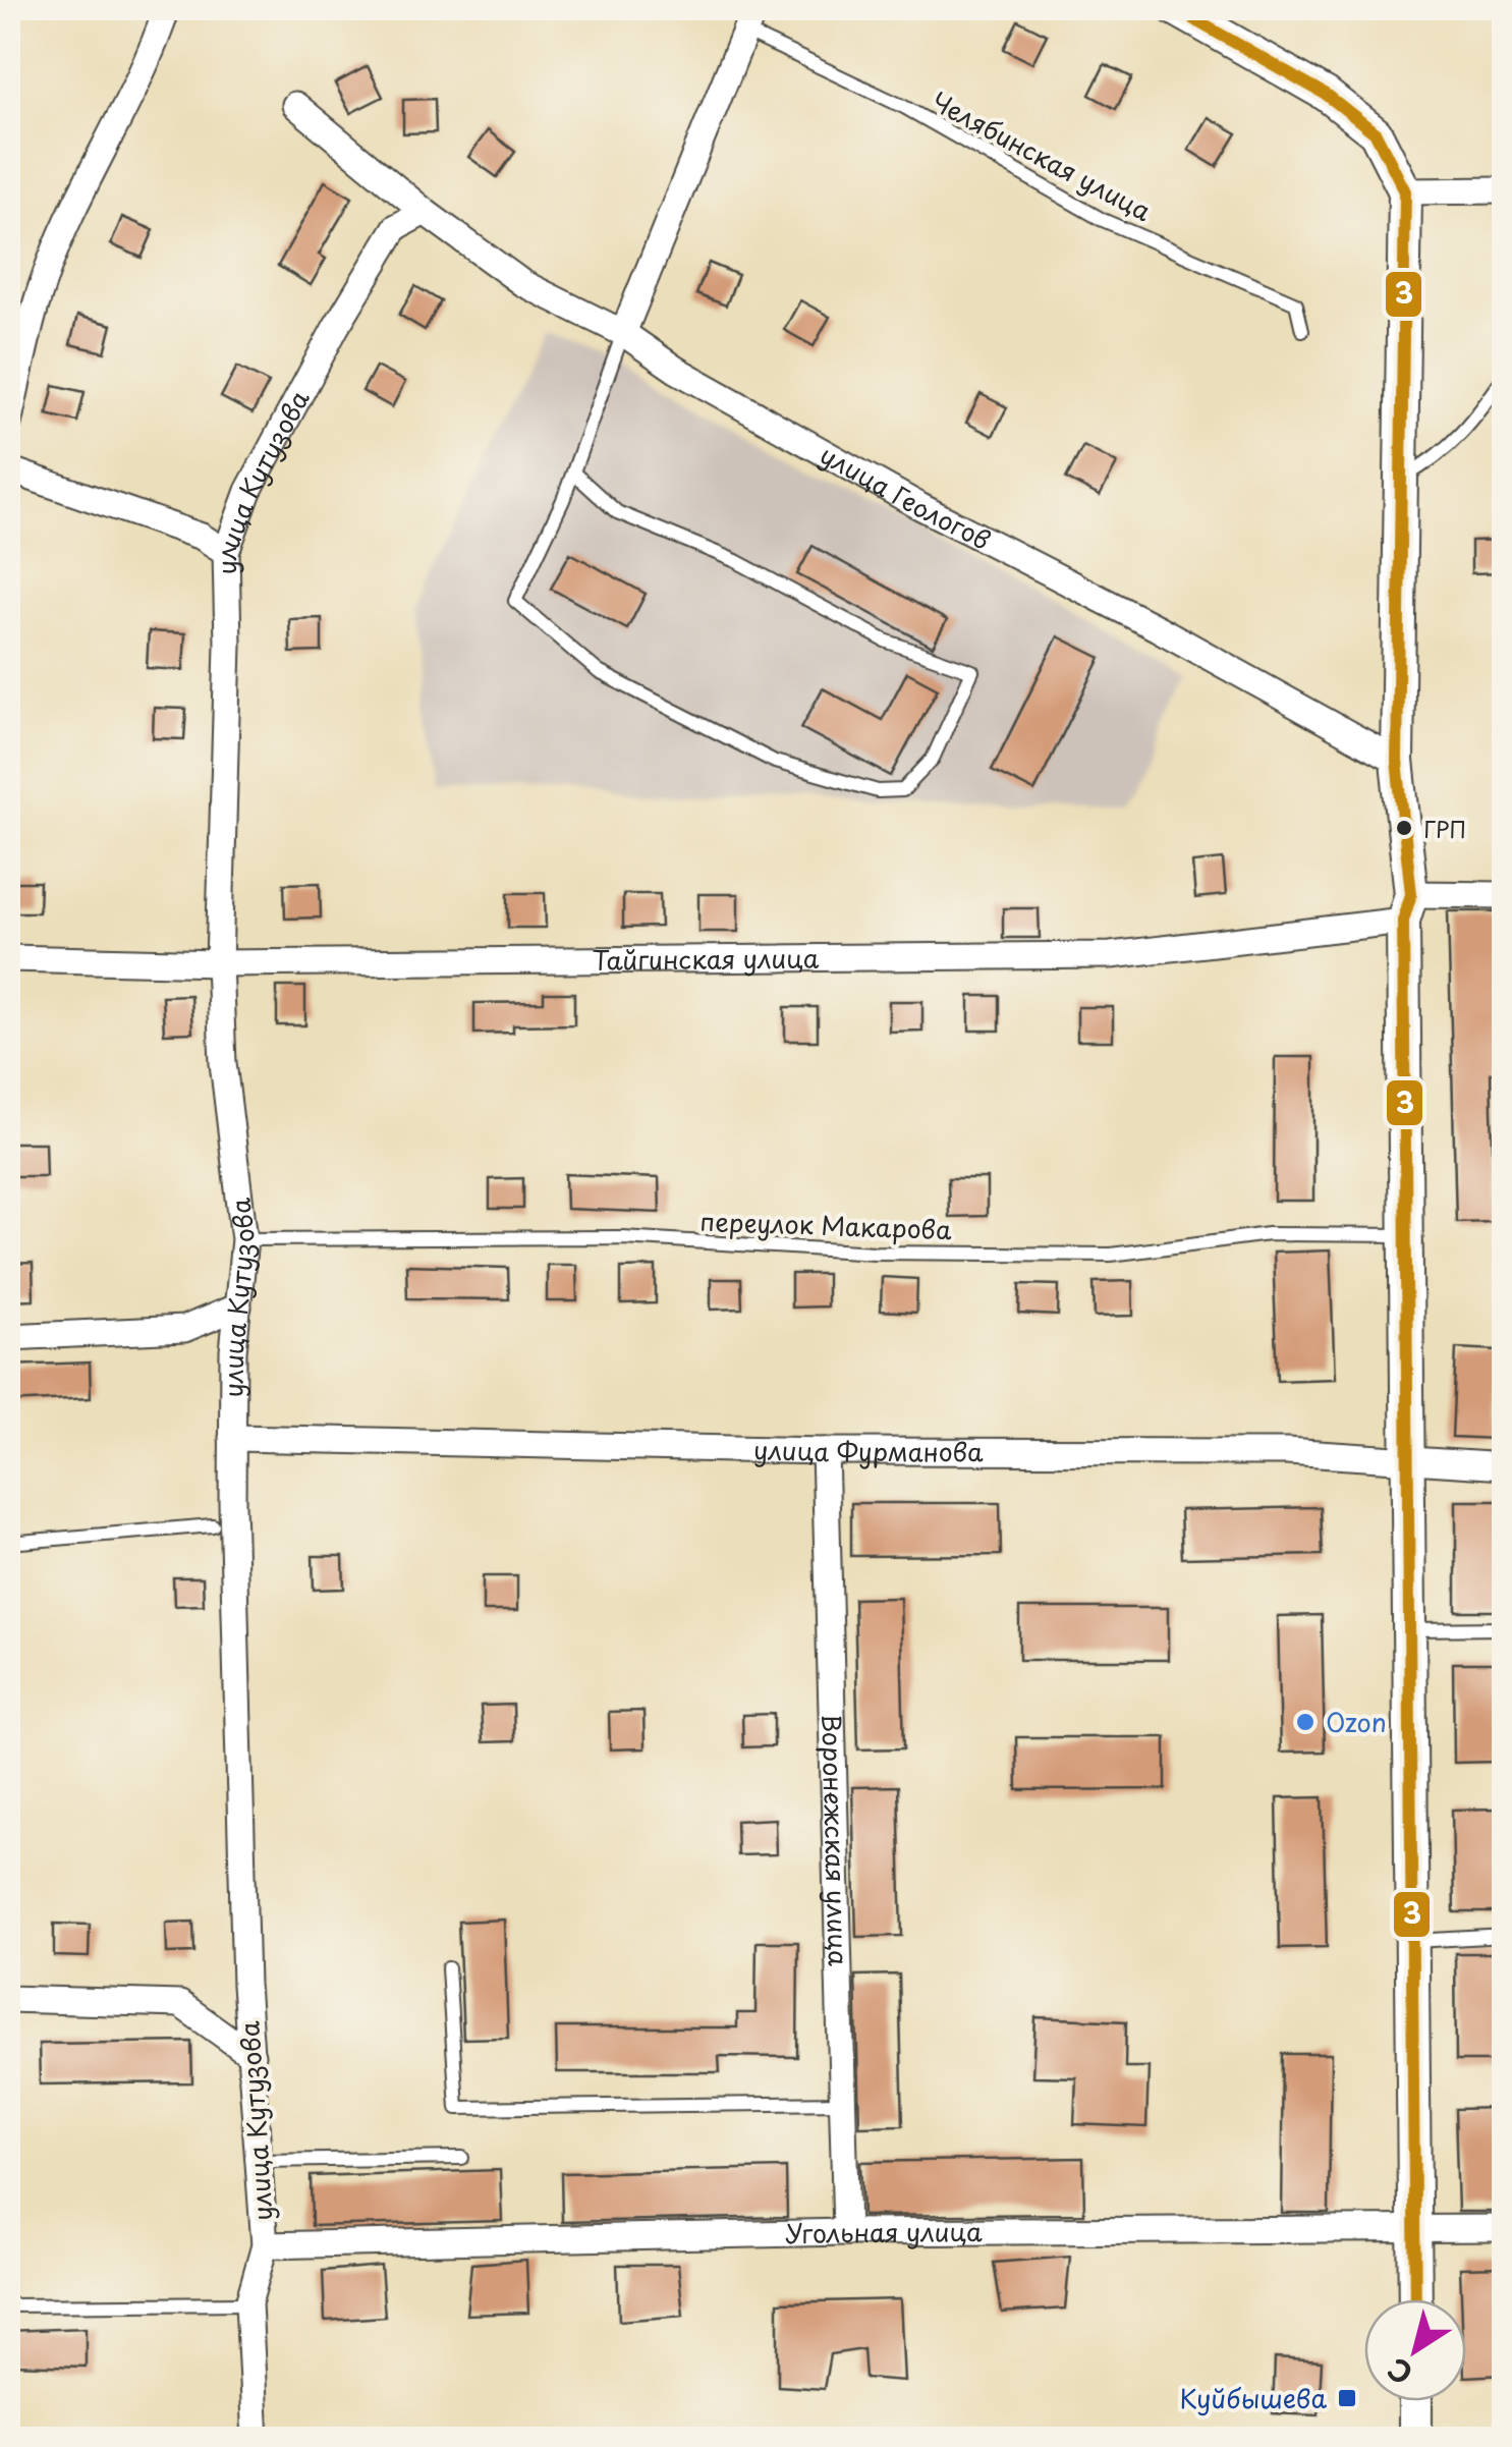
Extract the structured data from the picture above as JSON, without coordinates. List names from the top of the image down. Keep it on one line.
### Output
{"streets":{"street":["улица Кутузова","улица Геологов","Тайгинская улица","улица Фурманова","Воронежская улица","Угольная улица"],"lane":["Челябинская улица","переулок Макарова"]},"crossings":[["улица Кутузова","улица Геологов"],["улица Кутузова","Тайгинская улица"],["улица Кутузова","переулок Макарова"],["улица Кутузова","улица Фурманова"],["улица Кутузова","Угольная улица"],["улица Фурманова","Воронежская улица"],["Воронежская улица","Угольная улица"]],"places":{"other":["ГРП","Ozon"],"transit":["Куйбышева"]},"lines":["transit line 3"],"north":"bottom left"}
